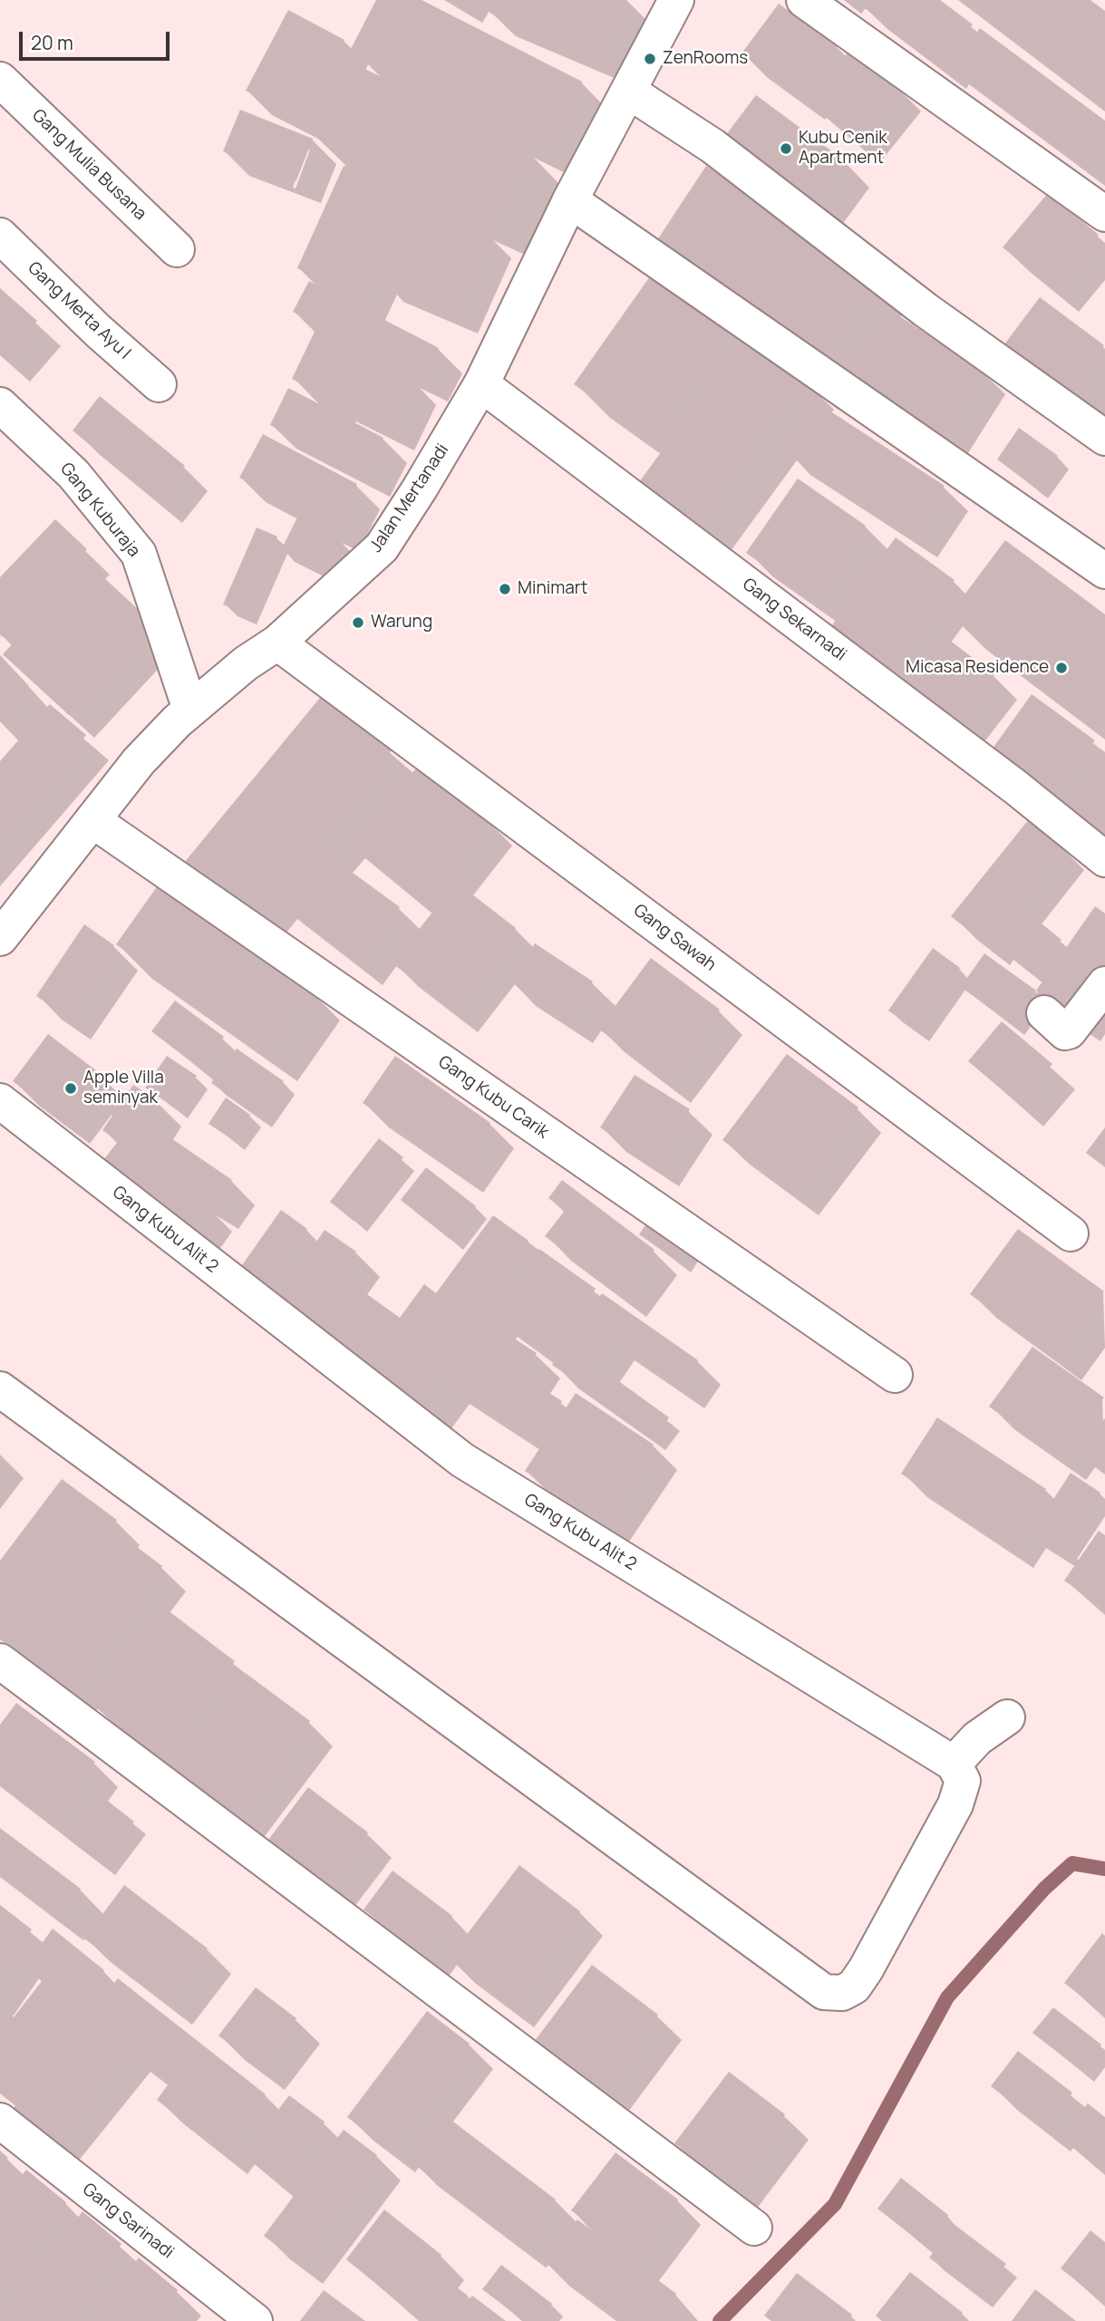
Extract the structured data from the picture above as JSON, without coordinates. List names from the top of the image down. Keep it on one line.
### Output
{"streets":{"street":["Gang Mulia Busana","Gang Merta Ayu I","Jalan Mertanadi","Gang Kuburaja","Gang Sekarnadi","Gang Sawah","Gang Kubu Carik","Gang Kubu Alit 2","Gang Sarinadi"]},"crossings":[["Jalan Mertanadi","Gang Kuburaja"],["Jalan Mertanadi","Gang Sekarnadi"],["Jalan Mertanadi","Gang Sawah"],["Jalan Mertanadi","Gang Kubu Carik"]],"places":["ZenRooms","Kubu Cenik Apartment","Minimart","Warung","Micasa Residence","Apple Villa seminyak"],"scale_bar":"20 m"}
